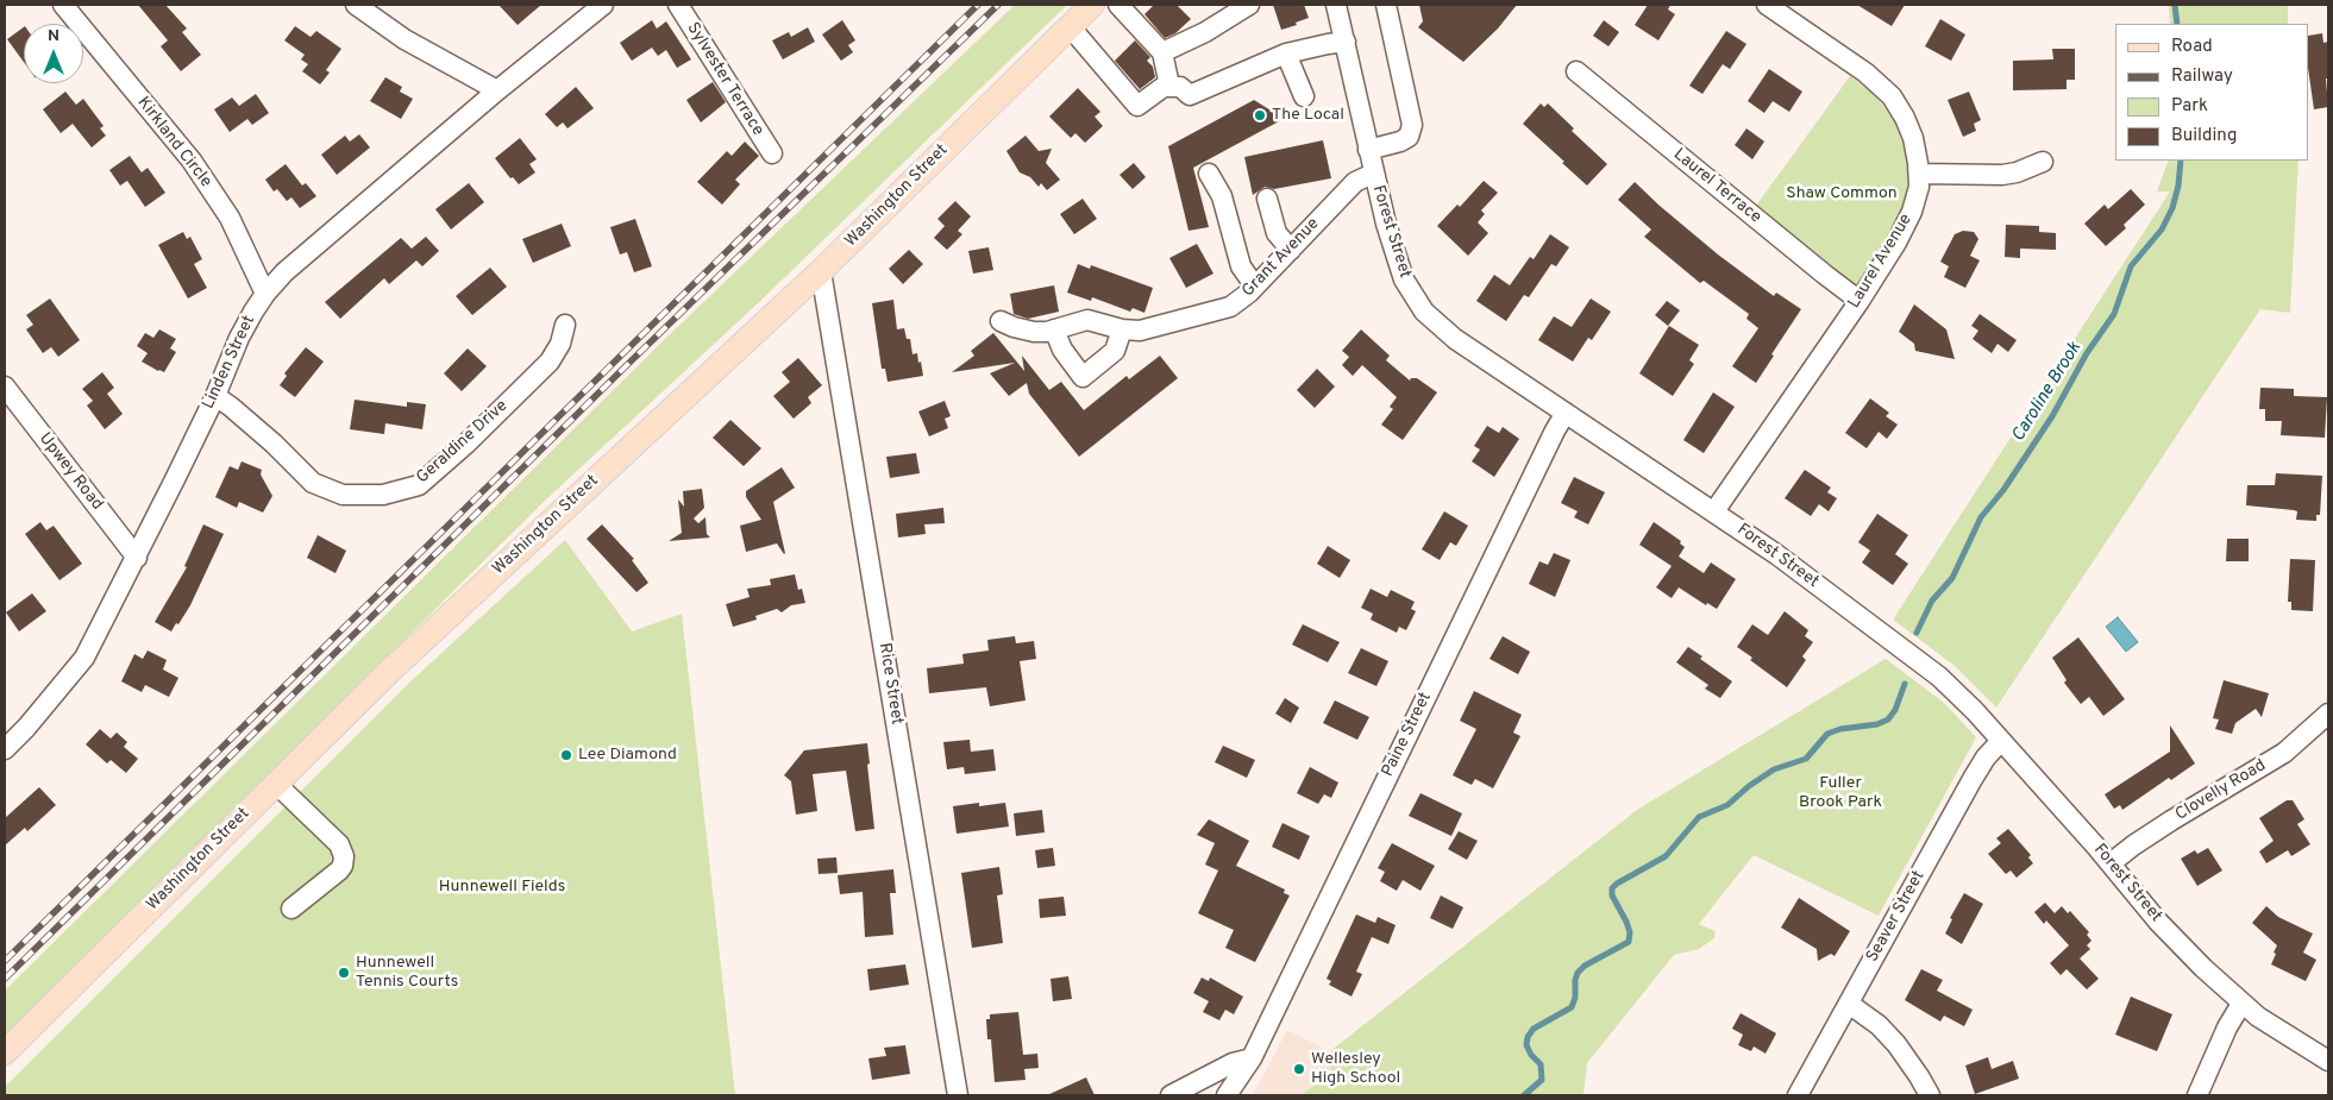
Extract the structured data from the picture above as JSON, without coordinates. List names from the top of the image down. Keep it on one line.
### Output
{"streets":{"main road":["Washington Street"],"street":["Sylvester Terrace","Kirkland Circle","Laurel Terrace","Forest Street","Grant Avenue","Laurel Avenue","Linden Street","Geraldine Drive","Upwey Road","Rice Street","Paine Street","Clovelly Road","Seaver Street"]},"crossings":[["Kirkland Circle","Linden Street"],["Laurel Terrace","Laurel Avenue"],["Washington Street","Rice Street"],["Forest Street","Grant Avenue"],["Forest Street","Laurel Avenue"],["Forest Street","Paine Street"],["Forest Street","Clovelly Road"],["Forest Street","Seaver Street"],["Linden Street","Geraldine Drive"],["Linden Street","Upwey Road"]],"water":["Caroline Brook"],"parks":["Shaw Common","Fuller Brook Park","Hunnewell Fields"],"places":["The Local","Lee Diamond","Hunnewell Tennis Courts","Wellesley High School"],"legend":["Road","Railway","Park","Building"],"north":"top"}
